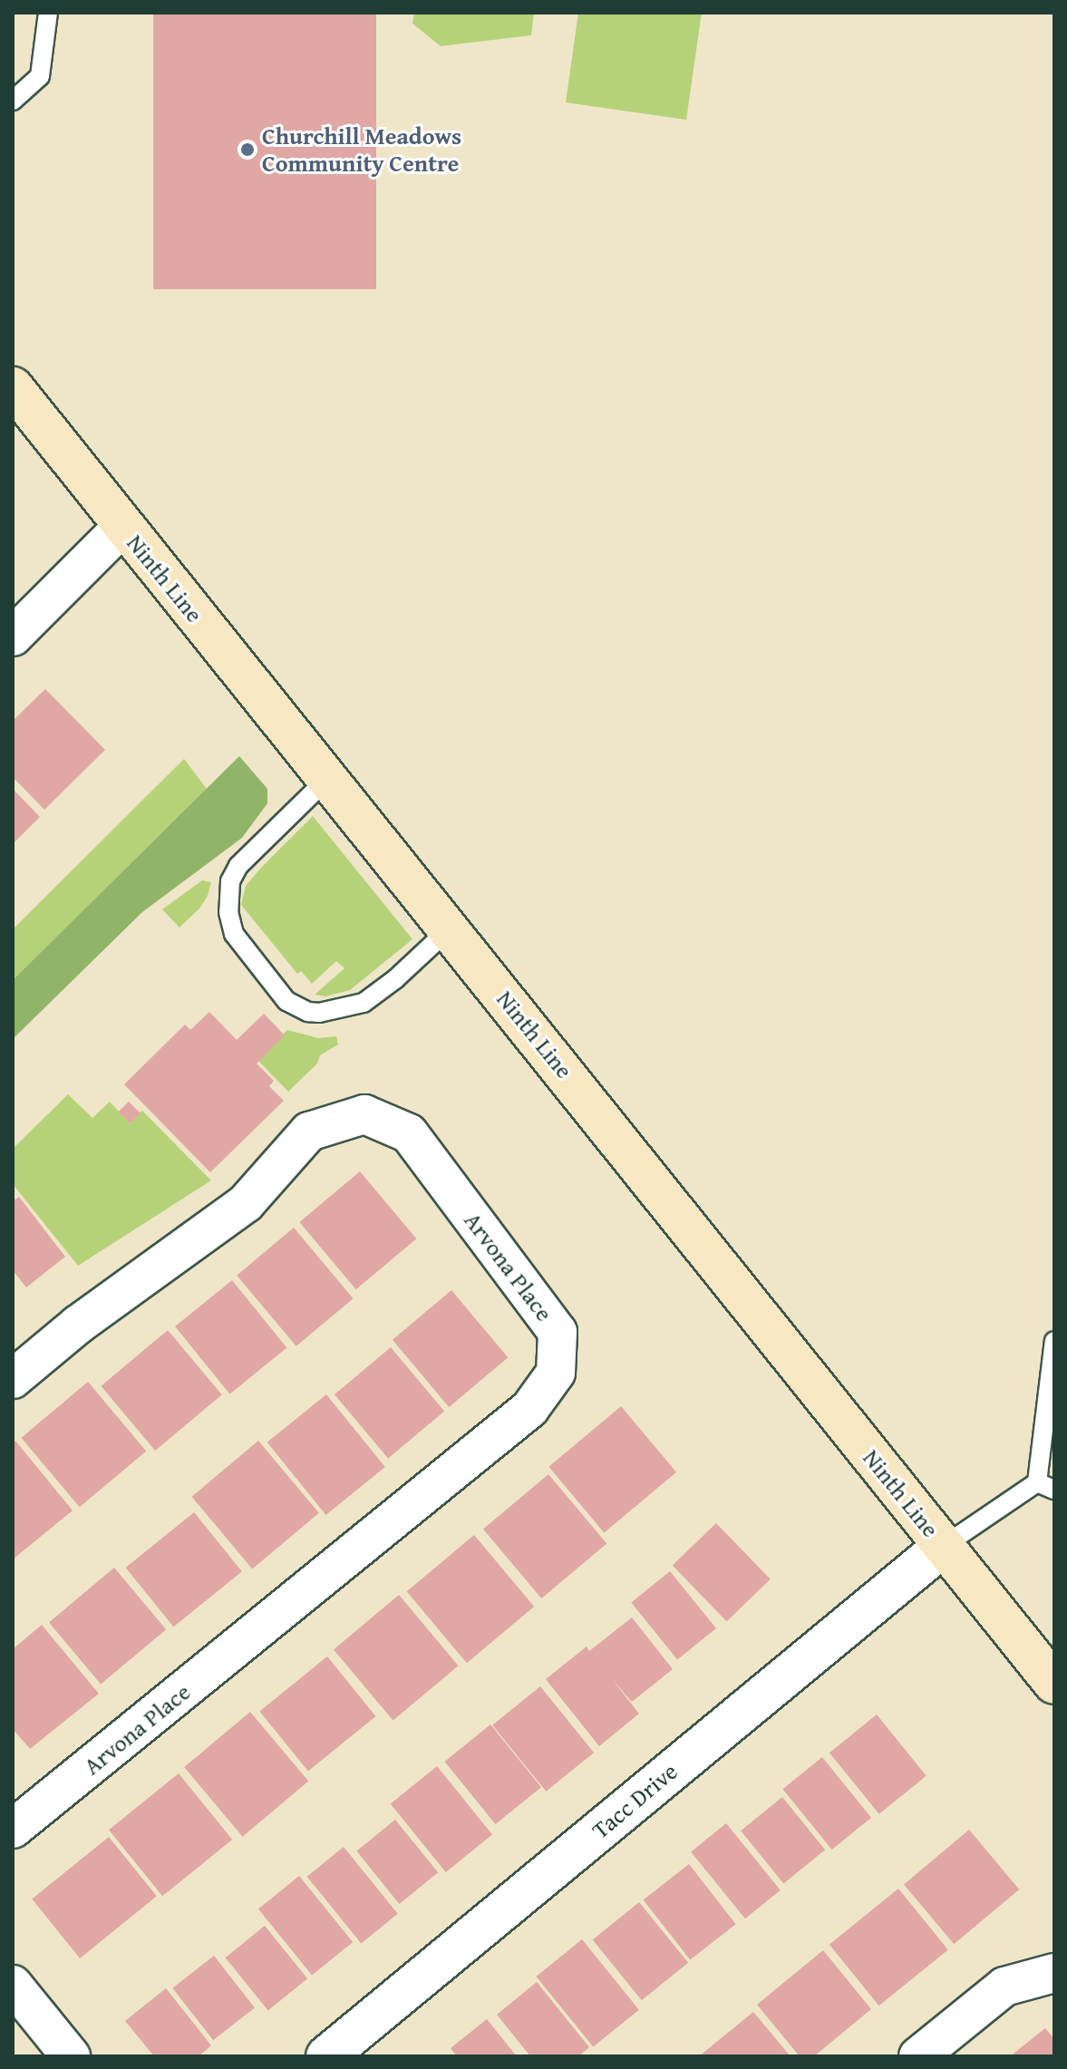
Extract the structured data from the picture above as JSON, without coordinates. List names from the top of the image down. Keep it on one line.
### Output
{"streets":{"main road":["Ninth Line"],"street":["Arvona Place","Tacc Drive"]},"crossings":[["Ninth Line","Tacc Drive"]],"places":["Churchill Meadows Community Centre"]}
